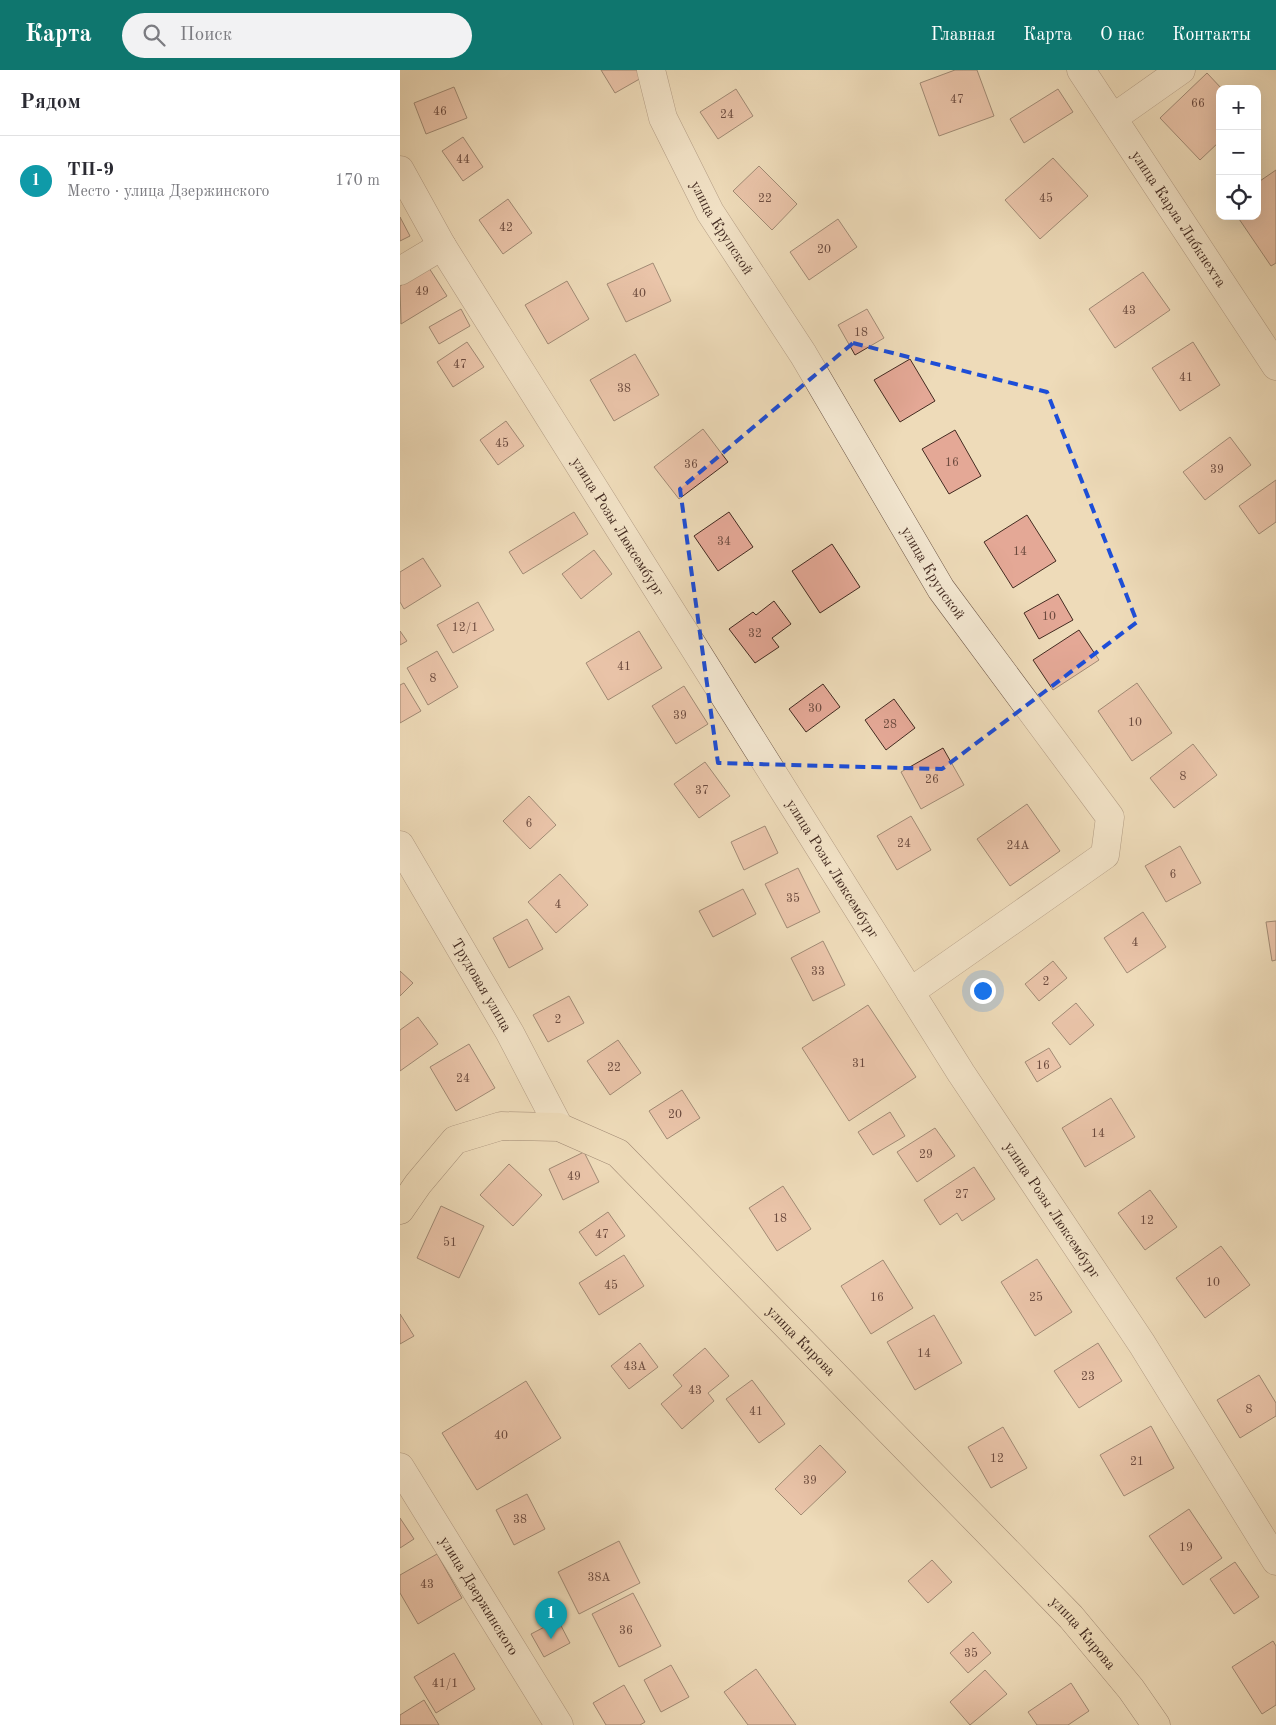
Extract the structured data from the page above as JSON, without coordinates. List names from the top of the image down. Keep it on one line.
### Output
{"streets":{"main road":["улица Кирова"],"street":["улица Карла Либкнехта","улица Крупской","улица Розы Люксембург","Трудовая улица","улица Дзержинского"]},"crossings":[["улица Крупской","улица Розы Люксембург"],["Трудовая улица","улица Кирова"]],"house_numbers":["47","66","46","24","44","22","45","42","20","49","40","43","18","47","41","38","45","16","36","39","34","14","10","12/1","32","41","8","30","39","10","28","8","26","37","6","24","24А","6","35","4","4","33","2","2","31","16","22","24","20","14","29","49","27","18","12","47","51","10","45","16","25","14","43А","23","43","8","41","40","12","21","39","38","19","38А","43","36","35","41/1"],"page":{"header":"Карта","search":"Поиск","nav":["Главная","Карта","О нас","Контакты"],"heading":"Рядом","map_buttons":["+","−"],"list":[{"mark":"1","name":"ТП-9","note":"Место · улица Дзержинского","value":"170 m"}],"pins":"1"}}
